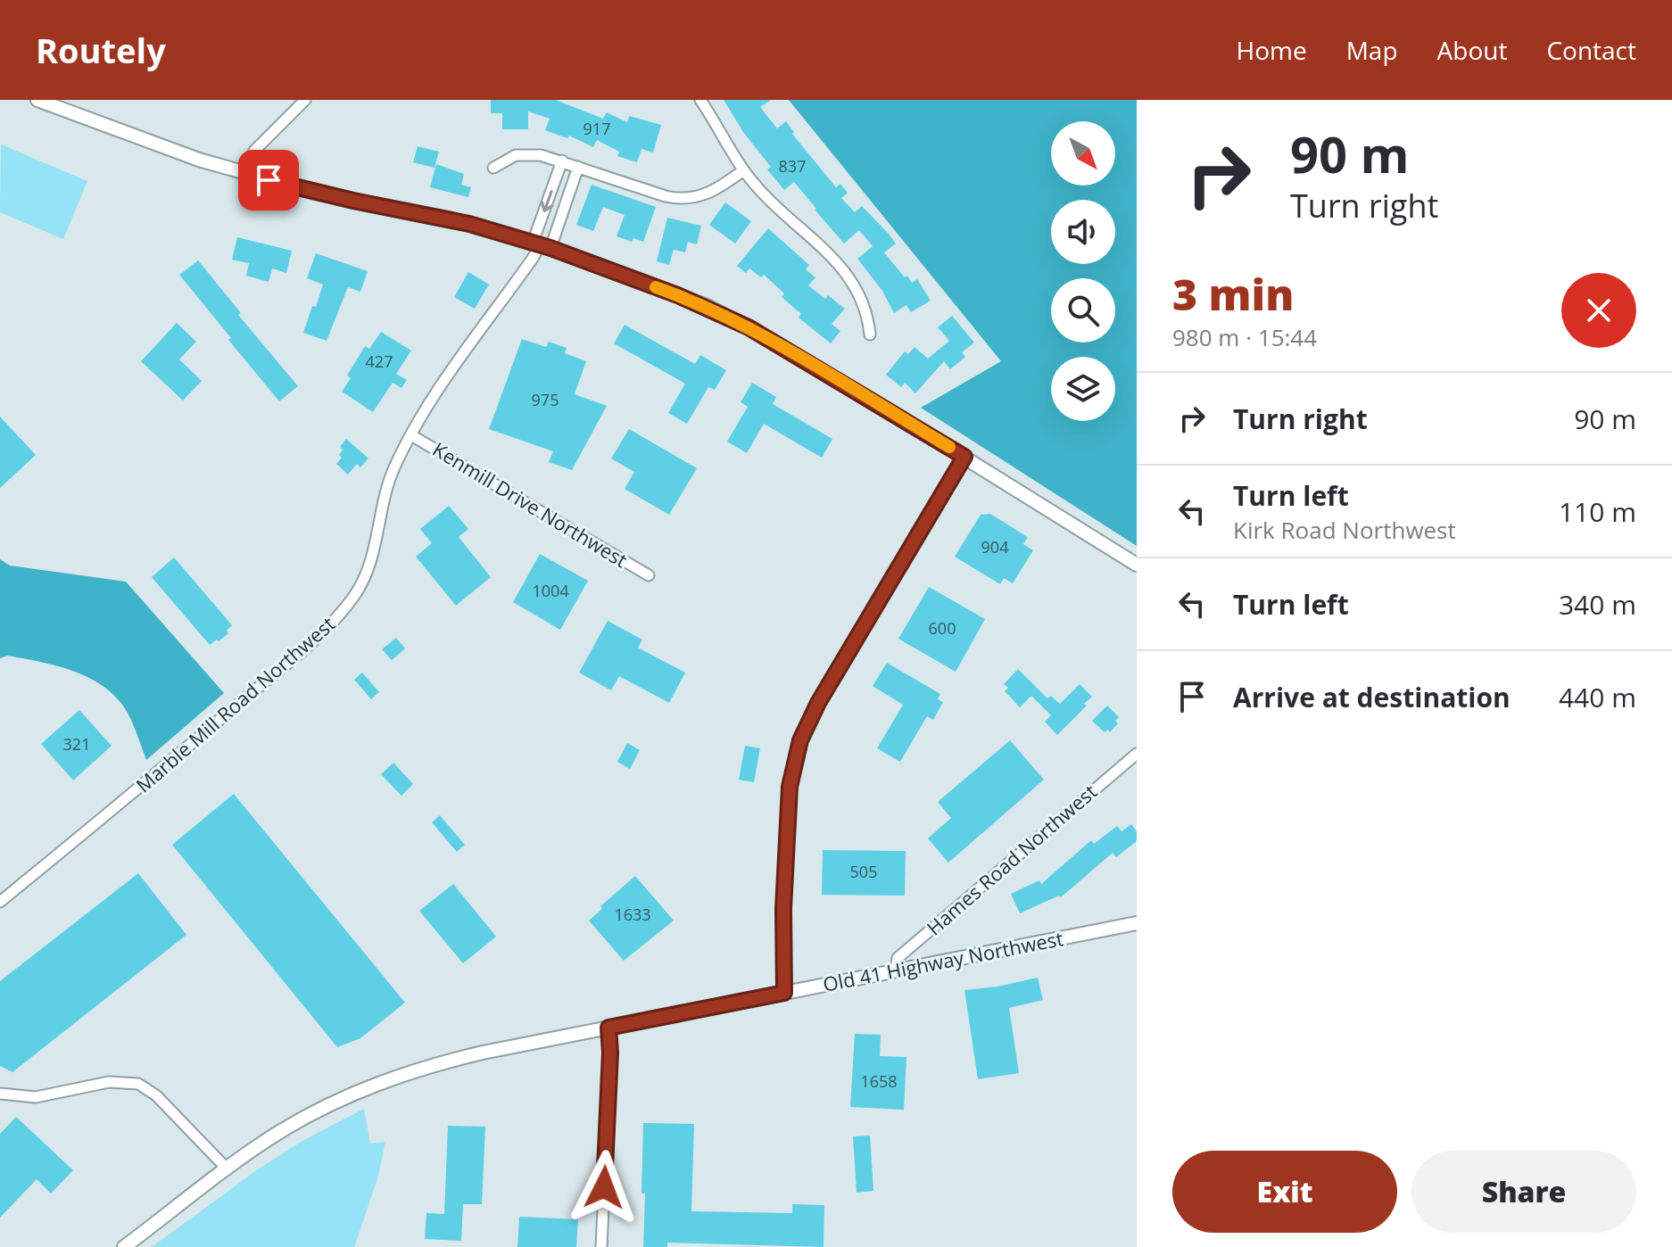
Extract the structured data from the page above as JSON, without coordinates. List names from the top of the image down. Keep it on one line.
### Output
{"streets":{"street":["Kenmill Drive Northwest","Marble Mill Road Northwest","Hames Road Northwest","Old 41 Highway Northwest"]},"crossings":[["Kenmill Drive Northwest","Marble Mill Road Northwest"],["Hames Road Northwest","Old 41 Highway Northwest"]],"house_numbers":["917","837","427","975","904","1004","600","321","505","1633","1658"],"north":"bottom right","page":{"header":"Routely","nav":["Home","Map","About","Contact"],"turn":["90 m","Turn right"],"heading":["3 min","980 m · 15:44"],"list":[{"name":"Turn right","value":"90 m"},{"name":"Turn left","note":"Kirk Road Northwest","value":"110 m"},{"name":"Turn left","value":"340 m"},{"name":"Arrive at destination","value":"440 m"}],"buttons":["Exit","Share"]}}
